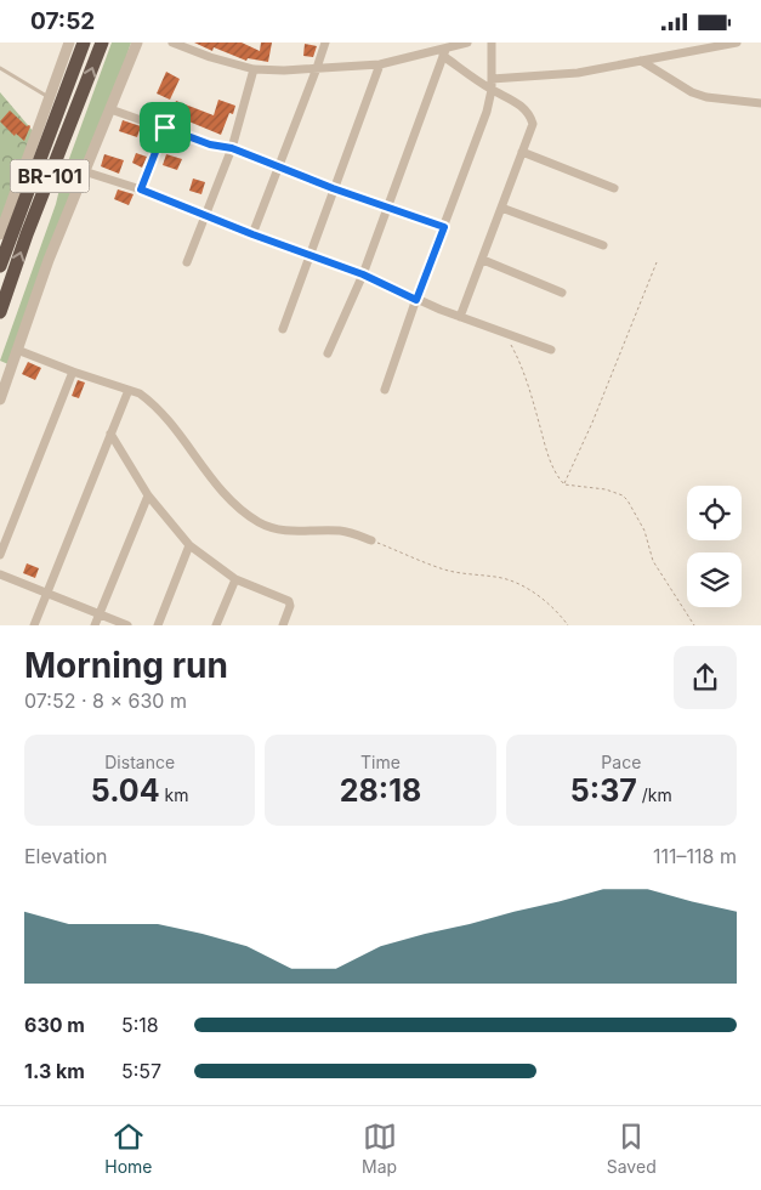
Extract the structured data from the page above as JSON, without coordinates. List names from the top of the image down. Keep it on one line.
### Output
{"streets":{"highway":["BR-101"]},"page":{"status":"07:52","heading":["Morning run","07:52 · 8 × 630 m"],"stats":[["Distance","5.04 km"],["Time","28:18"],["Pace","5:37 /km"]],"chart":["Elevation","111–118 m"],"list":[{"name":"630 m","note":"5:18"},{"name":"1.3 km","note":"5:57"}],"tabs":["Home","Map","Saved"]}}
